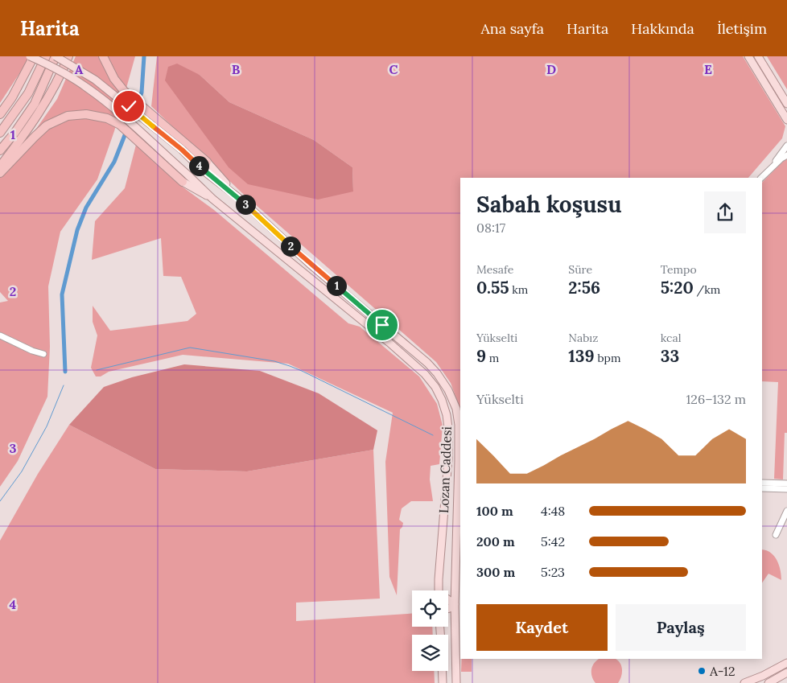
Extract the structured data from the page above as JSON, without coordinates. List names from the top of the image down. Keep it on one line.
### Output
{"streets":{"main road":["Lozan Caddesi"]},"places":["A-12"],"page":{"header":"Harita","nav":["Ana sayfa","Harita","Hakkında","İletişim"],"pins":["4","3","2","1"],"heading":["Sabah koşusu","08:17"],"stats":[["Mesafe","0.55 km"],["Süre","2:56"],["Tempo","5:20 /km"],["Yükselti","9 m"],["Nabız","139 bpm"],["kcal","33"]],"chart":["Yükselti","126–132 m"],"list":[{"name":"100 m","note":"4:48"},{"name":"200 m","note":"5:42"},{"name":"300 m","note":"5:23"}],"buttons":["Kaydet","Paylaş"]},"grid":{"columns":["A","B","C","D","E"],"rows":["1","2","3","4"]}}
